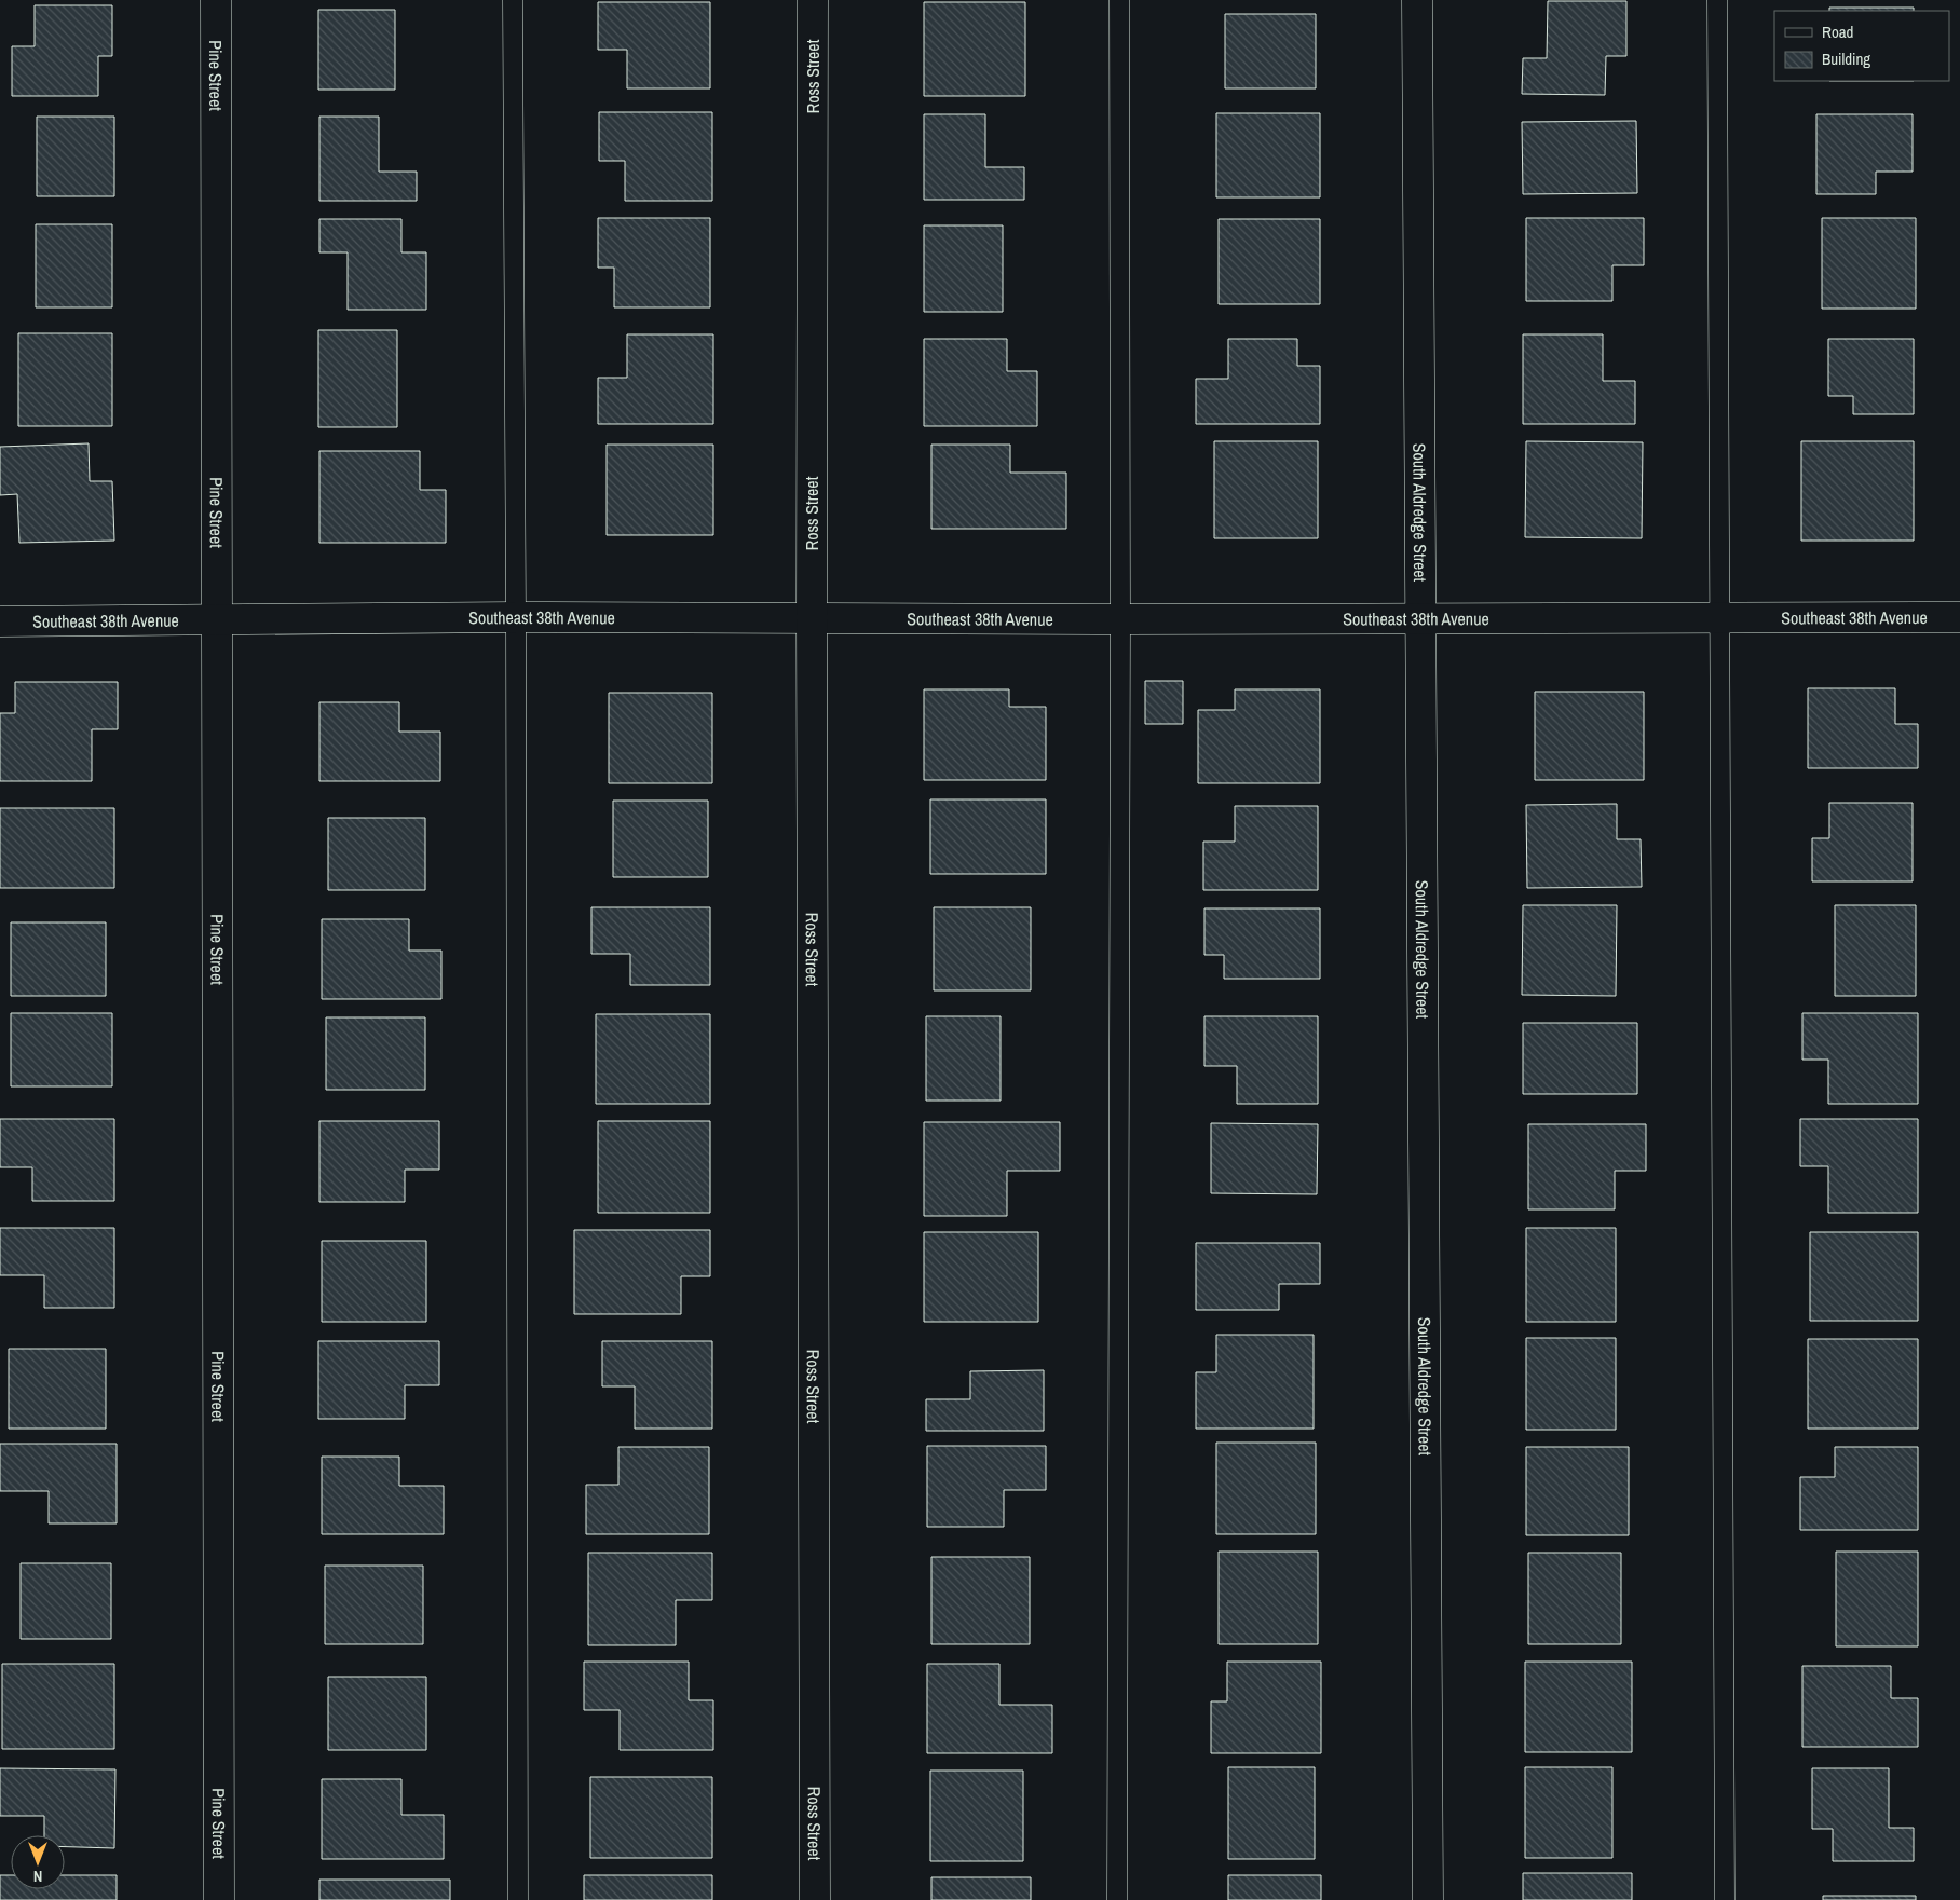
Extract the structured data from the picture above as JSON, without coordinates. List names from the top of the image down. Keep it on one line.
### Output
{"streets":{"street":["Pine Street","Ross Street","South Aldredge Street","Southeast 38th Avenue"]},"crossings":[["Pine Street","Southeast 38th Avenue"],["Ross Street","Southeast 38th Avenue"],["South Aldredge Street","Southeast 38th Avenue"]],"legend":["Road","Building"],"north":"bottom"}
